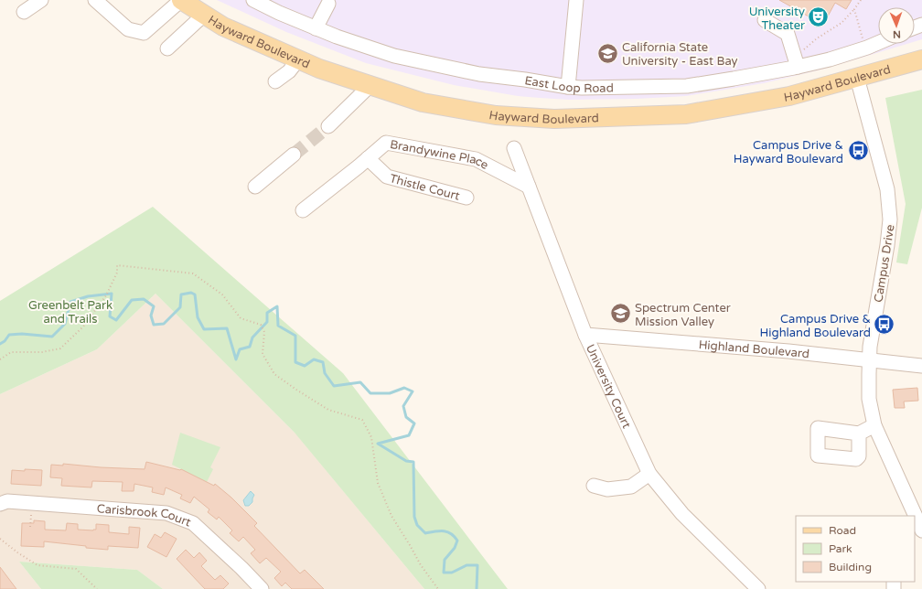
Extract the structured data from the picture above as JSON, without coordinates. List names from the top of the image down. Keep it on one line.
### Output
{"streets":{"main road":["Hayward Boulevard"],"street":["East Loop Road","Brandywine Place","Thistle Court","Campus Drive","Highland Boulevard","University Court","Carisbrook Court"]},"crossings":[["Hayward Boulevard","Campus Drive"],["Brandywine Place","Thistle Court"],["Brandywine Place","University Court"],["Campus Drive","Highland Boulevard"],["Highland Boulevard","University Court"]],"parks":["Greenbelt Park and Trails"],"places":{"theatre":["University Theater"],"school or university":["California State University - East Bay","Spectrum Center Mission Valley"],"bus stop":["Campus Drive & Hayward Boulevard","Campus Drive & Highland Boulevard"]},"legend":["Road","Park","Building"],"north":"bottom"}
